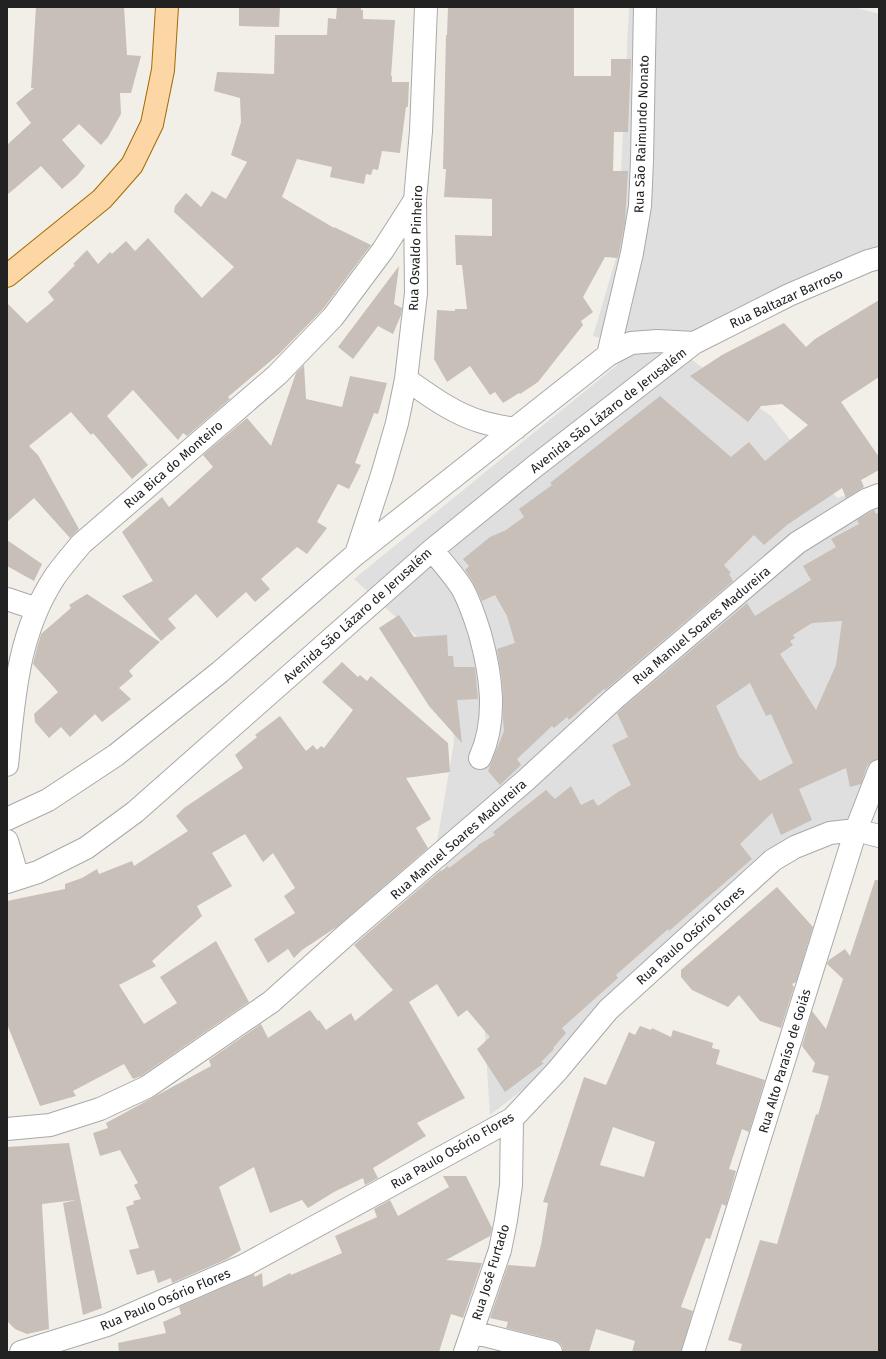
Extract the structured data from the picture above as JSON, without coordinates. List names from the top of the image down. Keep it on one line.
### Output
{"streets":{"street":["Rua São Raimundo Nonato","Rua Osvaldo Pinheiro","Rua Baltazar Barroso","Avenida São Lázaro de Jerusalém","Rua Bica do Monteiro","Rua Manuel Soares Madureira","Rua Paulo Osório Flores","Rua Alto Paraíso de Goiás","Rua José Furtado"]},"crossings":[["Rua São Raimundo Nonato","Avenida São Lázaro de Jerusalém"],["Rua Osvaldo Pinheiro","Avenida São Lázaro de Jerusalém"],["Rua Osvaldo Pinheiro","Rua Bica do Monteiro"],["Rua Baltazar Barroso","Avenida São Lázaro de Jerusalém"],["Rua Paulo Osório Flores","Rua Alto Paraíso de Goiás"],["Rua Paulo Osório Flores","Rua José Furtado"]]}
